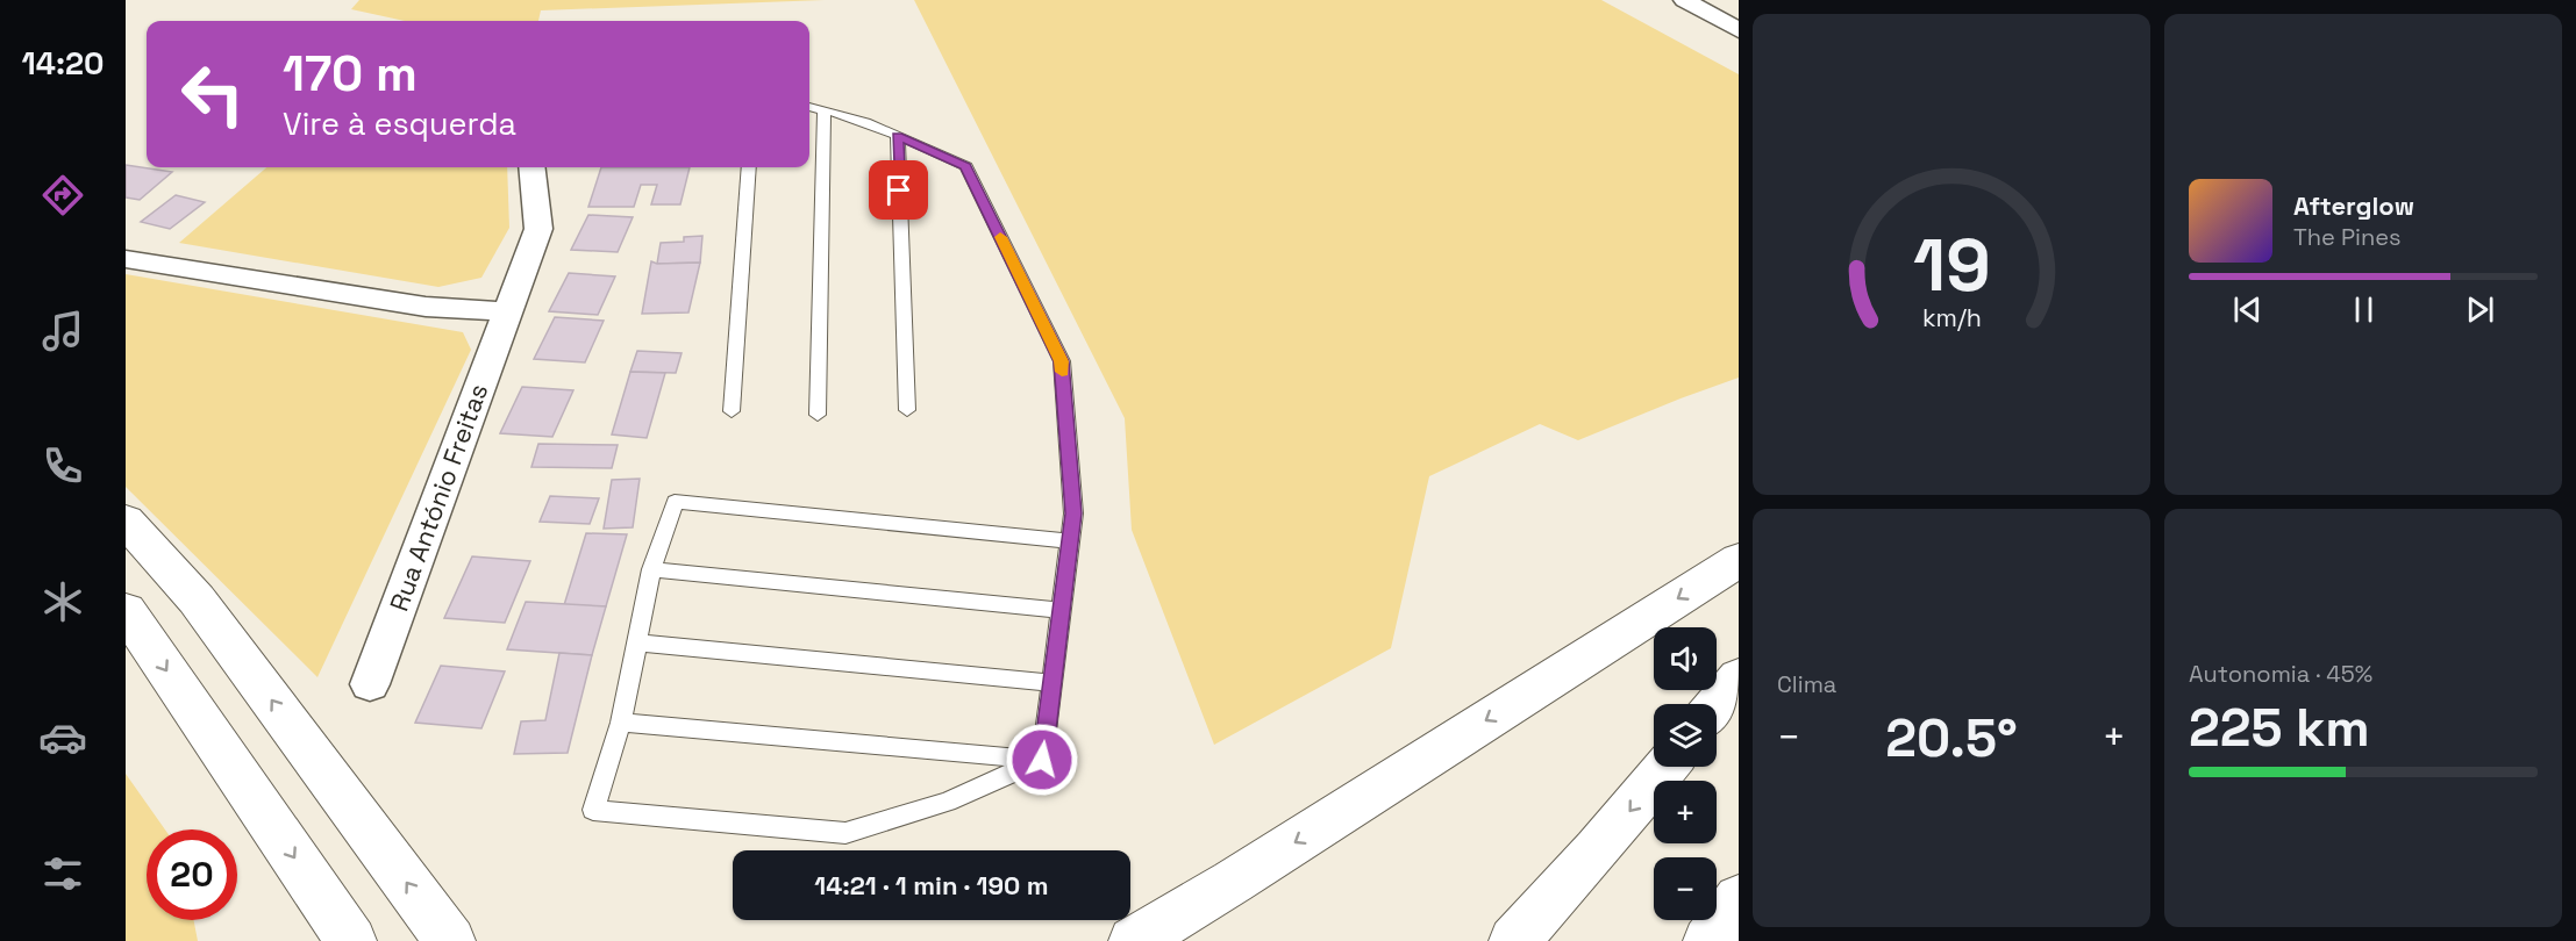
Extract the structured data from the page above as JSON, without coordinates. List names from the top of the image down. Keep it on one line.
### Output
{"streets":{"street":["Rua António Freitas"]},"page":{"tabs":"14:20","turn":["170 m","Vire à esquerda"],"song":["Afterglow","The Pines"],"tile":["Clima",["Autonomia · 45%","225 km"]],"map_buttons":["+","−"],"heat":["−","20.5°","+"],"limit":"20","trip":"14:21 · 1 min · 190 m","gauge":["19","km/h"]}}
